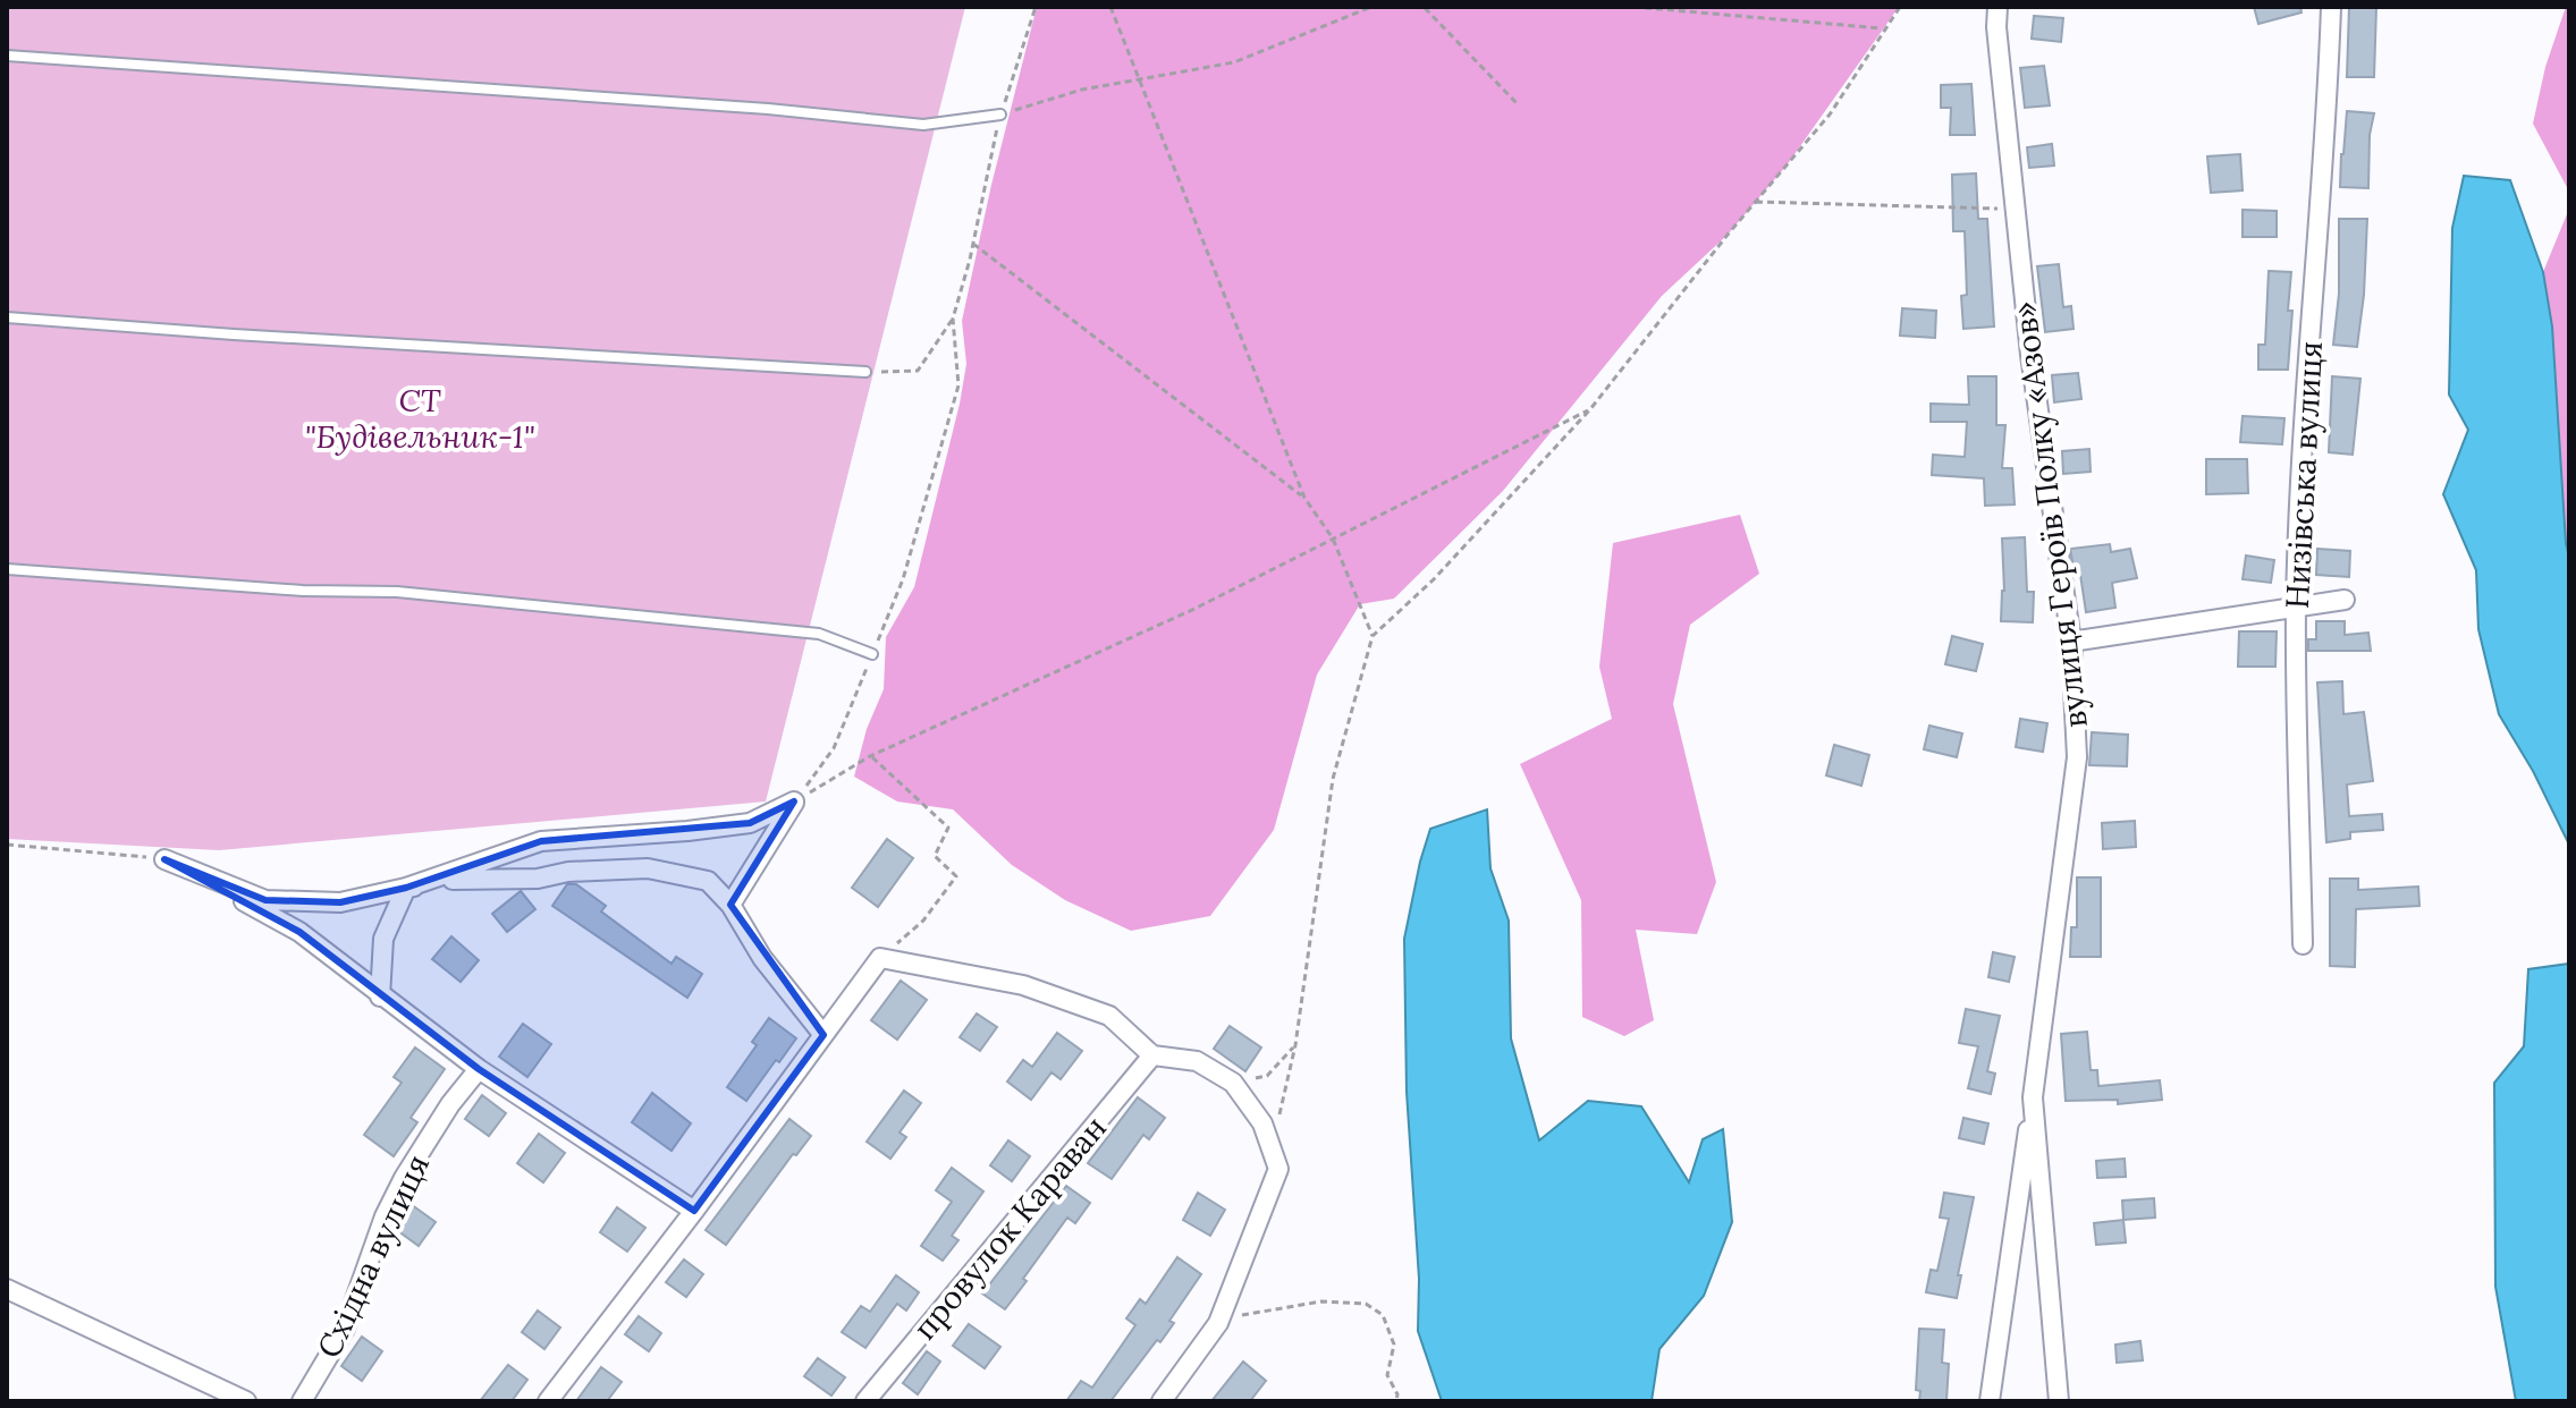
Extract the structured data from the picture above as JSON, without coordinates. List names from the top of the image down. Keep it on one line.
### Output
{"streets":{"street":["Низівська вулиця","вулиця Героїв Полку «Азов»","провулок Караван","Східна вулиця"]},"parks":["СТ \"Будівельник-1\""]}
